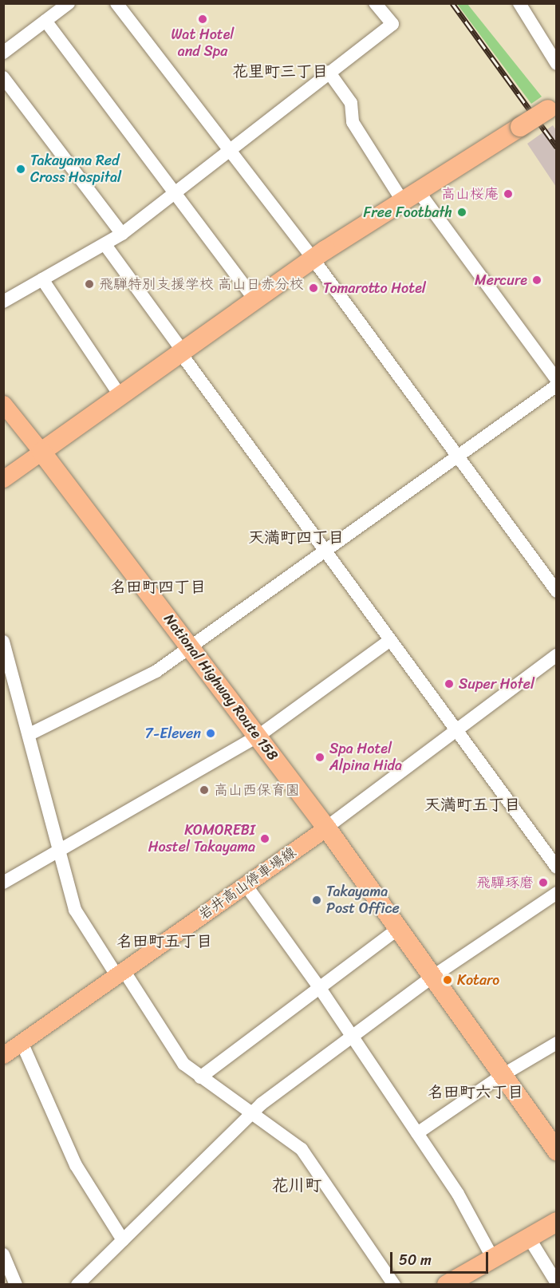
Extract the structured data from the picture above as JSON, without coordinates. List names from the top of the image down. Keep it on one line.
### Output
{"streets":{"highway":["National Highway Route 158"],"main road":["岩井高山停車場線"]},"crossings":[["National Highway Route 158","岩井高山停車場線"]],"districts":["花里町三丁目","天満町四丁目","名田町四丁目","天満町五丁目","名田町五丁目","名田町六丁目","花川町"],"places":["Wat Hotel and Spa","Takayama Red Cross Hospital","高山桜庵","Free Footbath","Mercure","飛騨特別支援学校 高山日赤分校","Tomarotto Hotel","Super Hotel","7-Eleven","Spa Hotel Alpina Hida","高山西保育園","KOMOREBI Hostel Takayama","飛驒琢磨","Takayama Post Office","Kotaro"],"scale_bar":"50 m"}
